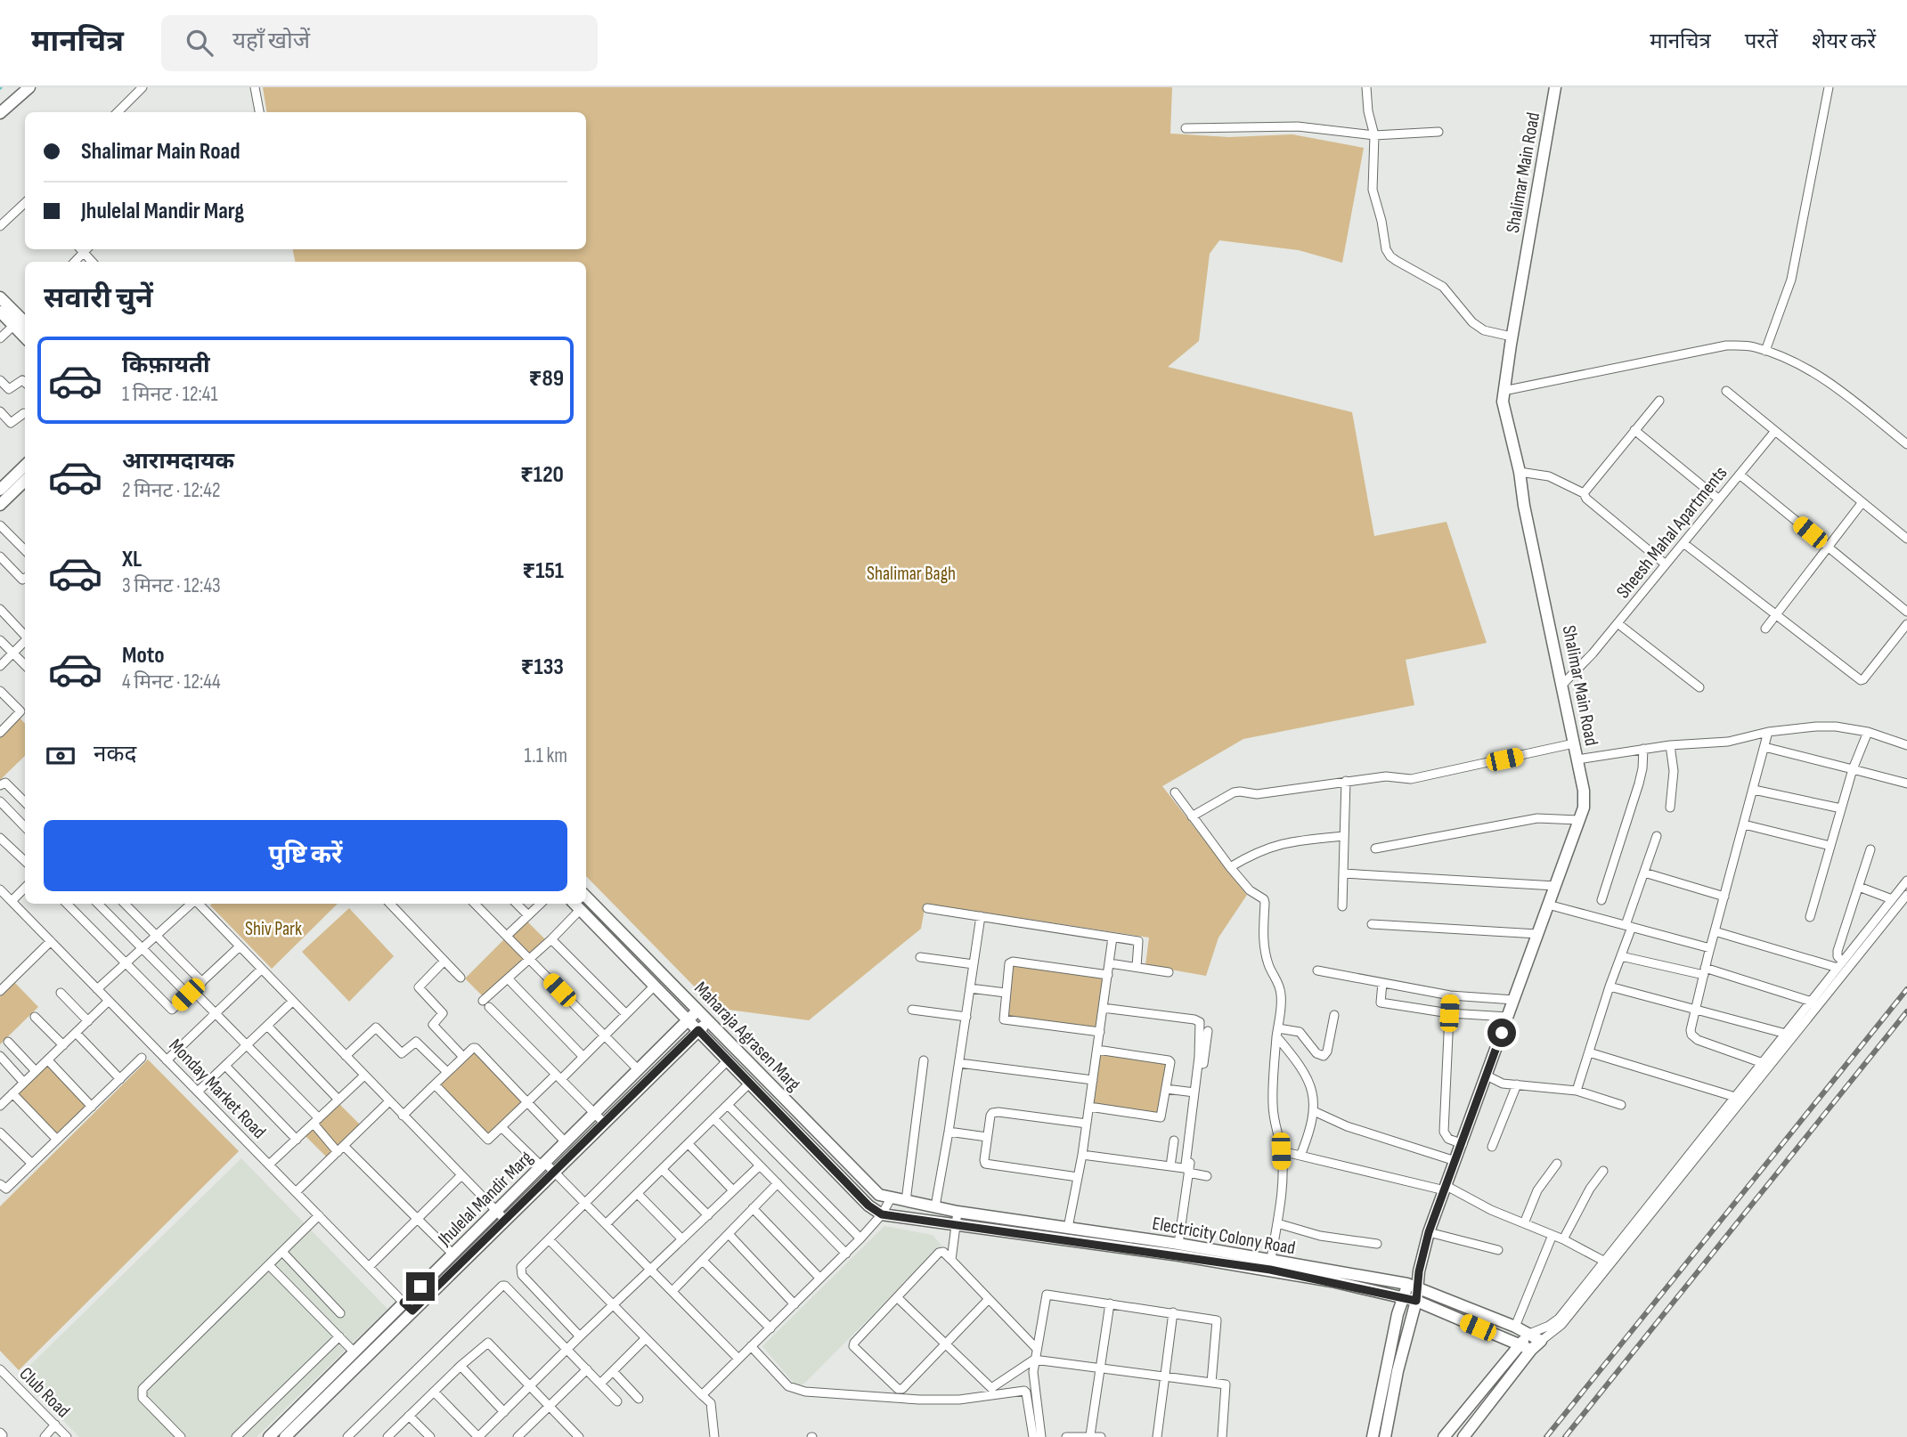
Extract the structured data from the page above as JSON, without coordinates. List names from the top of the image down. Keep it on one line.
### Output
{"streets":{"street":["Shalimar Main Road","Sheesh Mahal Apartments","Maharaja Agrasen Marg","Monday Market Road","Jhulelal Mandir Marg","Electricity Colony Road","Club Road"]},"crossings":[["Shalimar Main Road","Sheesh Mahal Apartments"],["Shalimar Main Road","Electricity Colony Road"],["Maharaja Agrasen Marg","Jhulelal Mandir Marg"],["Maharaja Agrasen Marg","Electricity Colony Road"],["Monday Market Road","Jhulelal Mandir Marg"]],"parks":["Shalimar Bagh","Shiv Park"],"page":{"header":"मानचित्र","search":"यहाँ खोजें","nav":["मानचित्र","परतें","शेयर करें"],"banner":["Shalimar Main Road","Jhulelal Mandir Marg"],"heading":"सवारी चुनें","list":[{"name":"किफ़ायती","note":"1 मिनट · 12:41","value":"₹89"},{"name":"आरामदायक","note":"2 मिनट · 12:42","value":"₹120"},{"name":"XL","note":"3 मिनट · 12:43","value":"₹151"},{"name":"Moto","note":"4 मिनट · 12:44","value":"₹133"}],"pay":["नकद","1.1 km"],"buttons":"पुष्टि करें"}}
